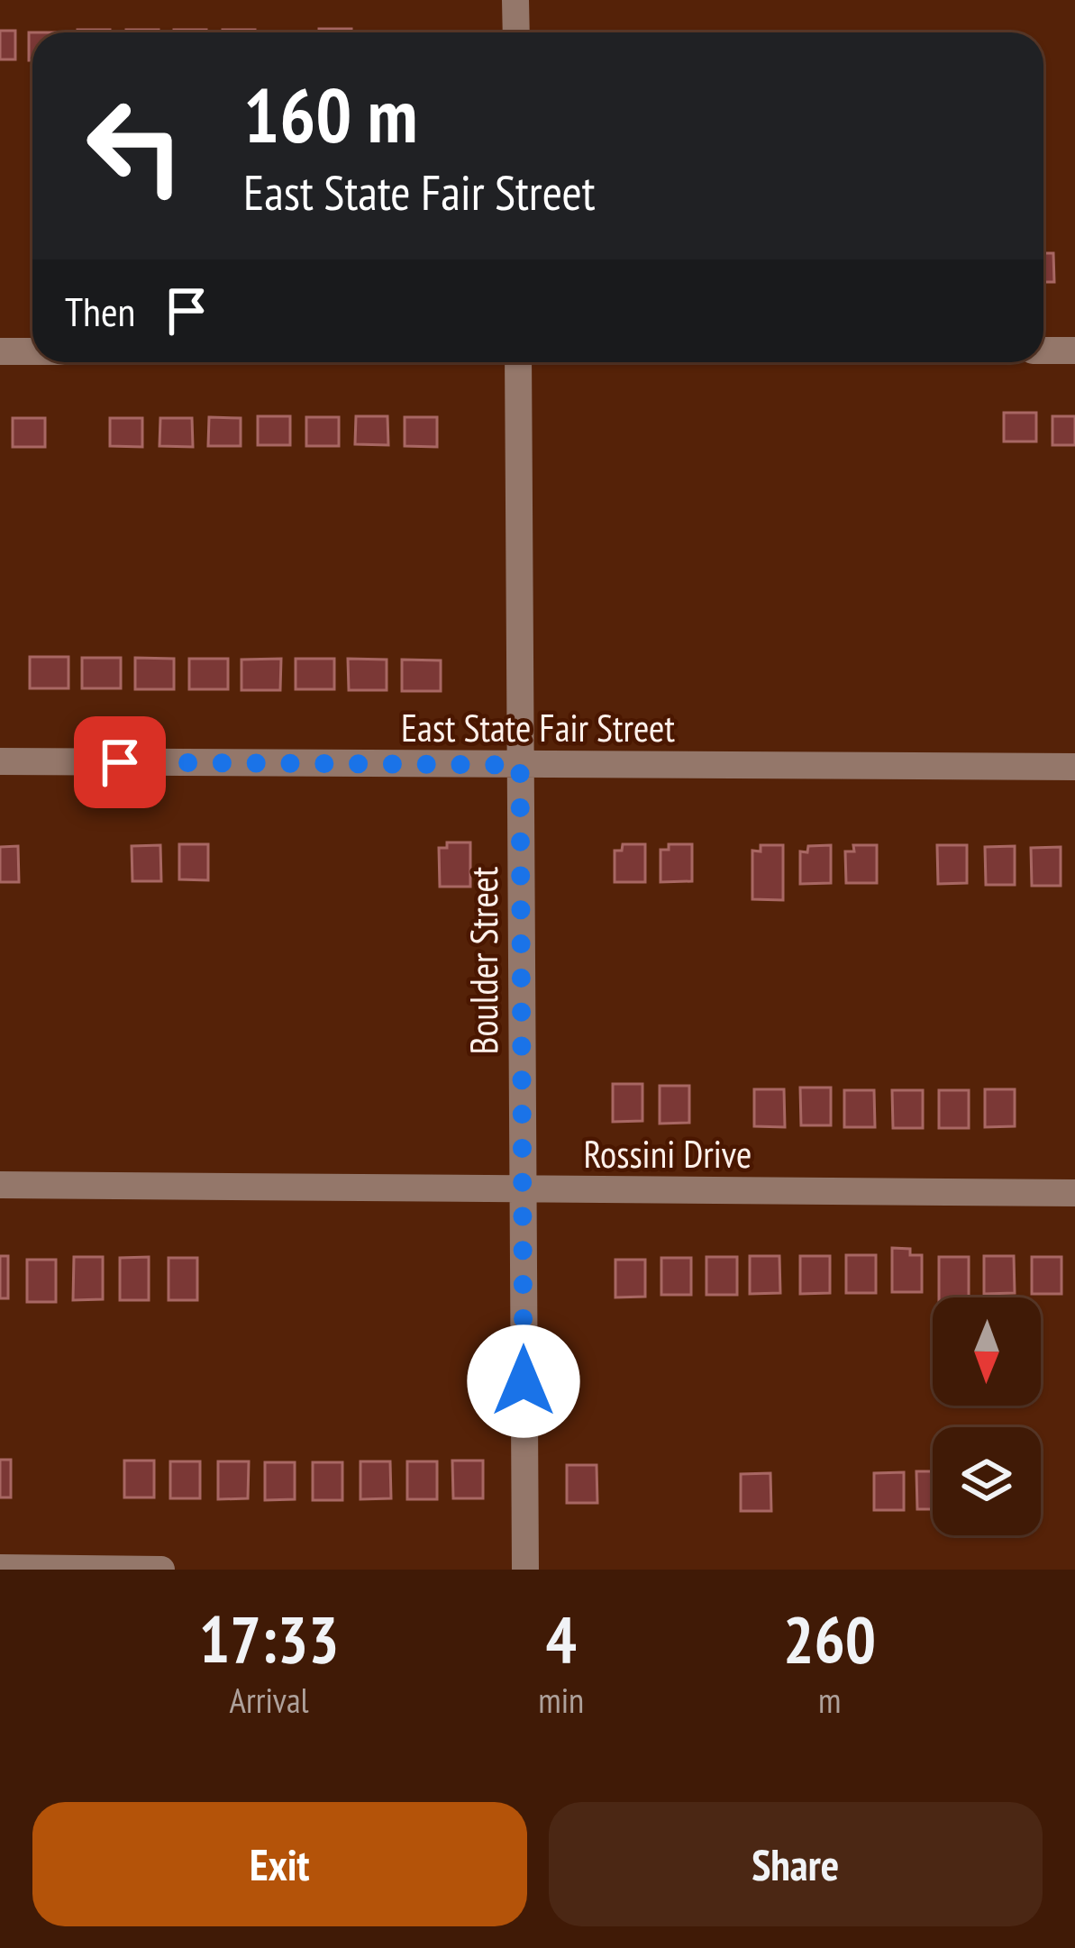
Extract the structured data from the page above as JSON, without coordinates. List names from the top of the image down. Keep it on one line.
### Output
{"streets":{"street":["East State Fair Street","Boulder Street","Rossini Drive"]},"crossings":[["East State Fair Street","Boulder Street"],["Boulder Street","Rossini Drive"]],"north":"bottom","page":{"turn":["160 m","East State Fair Street"],"then":"Then","eta":["17:33","Arrival","4","min","260","m"],"buttons":["Exit","Share"]}}
